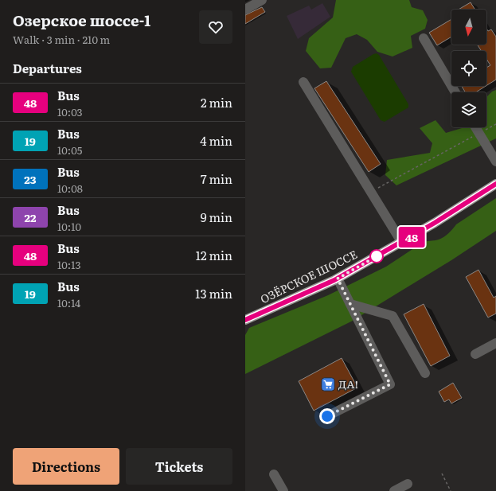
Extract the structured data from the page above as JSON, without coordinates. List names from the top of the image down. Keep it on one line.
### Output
{"streets":{"main road":["ОЗЁРСКОЕ ШОССЕ"]},"places":{"supermarket":["ДА!"]},"lines":["bus line 48"],"north":"bottom","page":{"heading":[["Озерское шоссе-1","Walk · 3 min · 210 m"],"Departures"],"on_map":"48","list":[{"mark":"48","name":"Bus","note":"10:03","value":"2 min"},{"mark":"19","name":"Bus","note":"10:05","value":"4 min"},{"mark":"23","name":"Bus","note":"10:08","value":"7 min"},{"mark":"22","name":"Bus","note":"10:10","value":"9 min"},{"mark":"48","name":"Bus","note":"10:13","value":"12 min"},{"mark":"19","name":"Bus","note":"10:14","value":"13 min"}],"buttons":["Directions","Tickets"]}}
